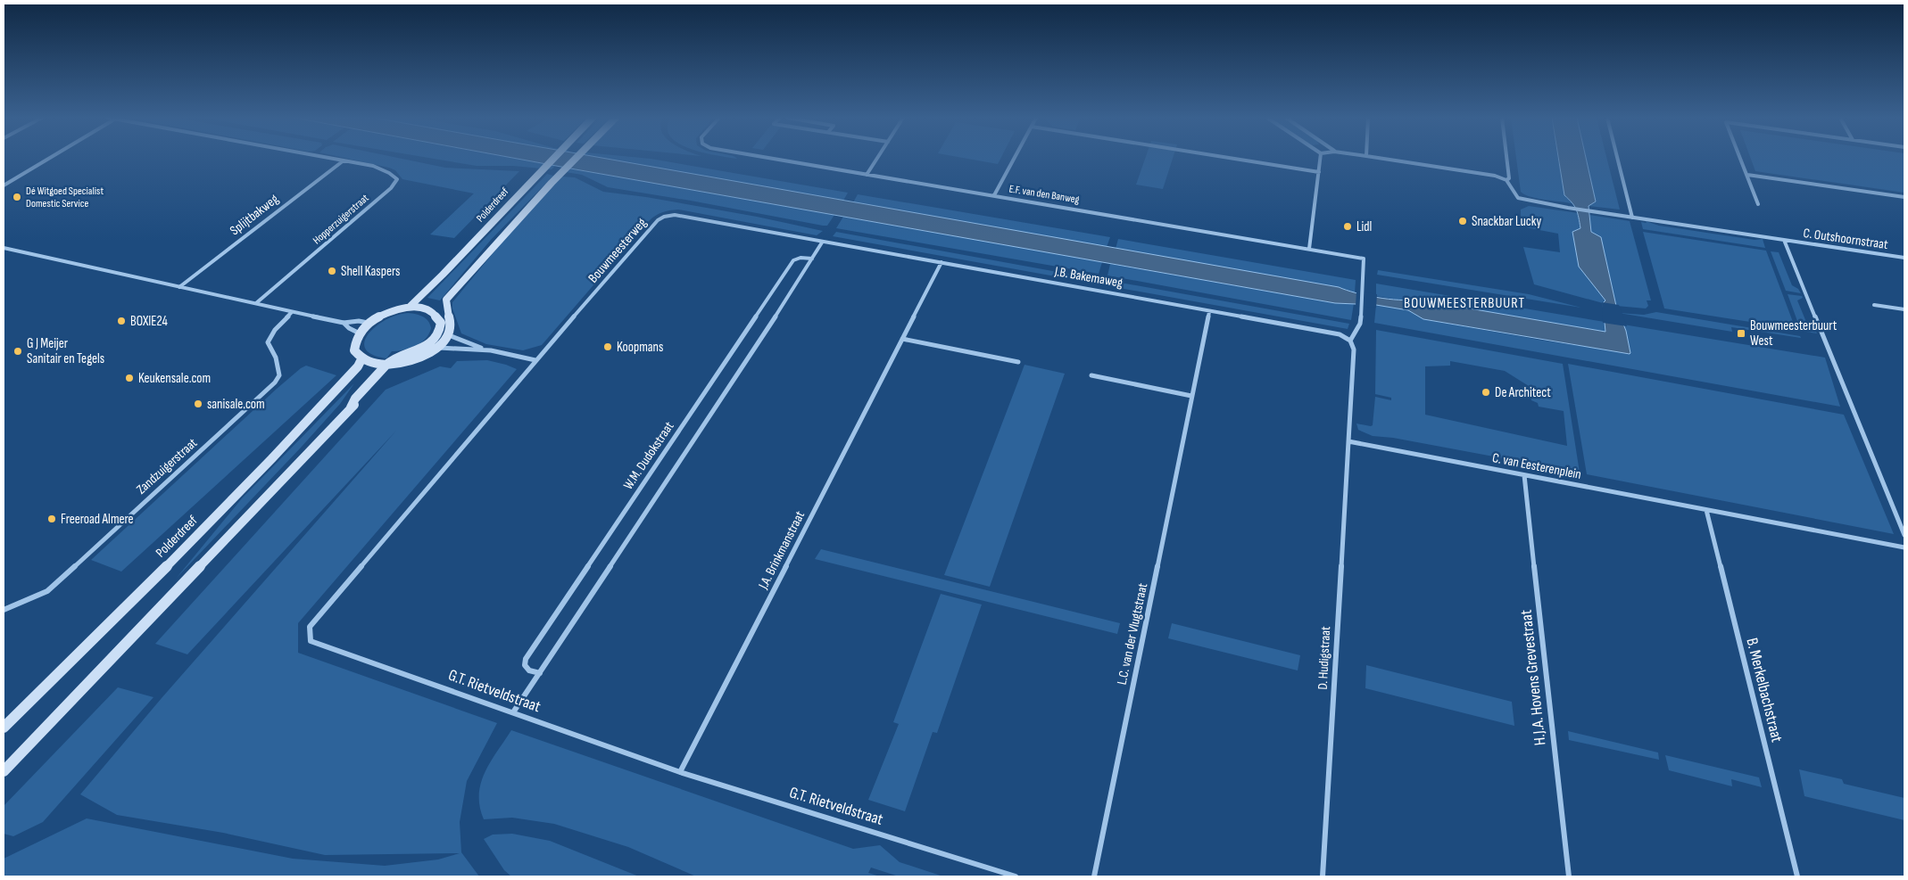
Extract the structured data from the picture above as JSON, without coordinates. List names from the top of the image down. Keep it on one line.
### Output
{"streets":{"main road":["Polderdreef"],"street":["E.F. van den Banweg","Splijtbakweg","Hopperzuigerstraat","C. Outshoornstraat","Bouwmeesterweg","J.B. Bakemaweg","W.M. Dudokstraat","Zandzuigerstraat","C. van Eesterenplein","J.A. Brinkmanstraat","L.C. van der Vlugtstraat","D. Hudigstraat","H.J.A. Hovens Grevestraat","B. Merkelbachstraat","G.T. Rietveldstraat"]},"crossings":[["E.F. van den Banweg","J.B. Bakemaweg"],["Splijtbakweg","Hopperzuigerstraat"],["Bouwmeesterweg","J.B. Bakemaweg"],["Bouwmeesterweg","G.T. Rietveldstraat"],["J.B. Bakemaweg","J.A. Brinkmanstraat"],["J.B. Bakemaweg","L.C. van der Vlugtstraat"],["C. van Eesterenplein","D. Hudigstraat"],["C. van Eesterenplein","H.J.A. Hovens Grevestraat"],["C. van Eesterenplein","B. Merkelbachstraat"],["J.A. Brinkmanstraat","G.T. Rietveldstraat"]],"districts":["BOUWMEESTERBUURT"],"places":{"other":["Dé Witgoed Specialist Domestic Service","Snackbar Lucky","Lidl","Shell Kaspers","BOXIE24","Koopmans","G J Meijer Sanitair en Tegels","Keukensale.com","De Architect","sanisale.com","Freeroad Almere"],"transit":["Bouwmeesterbuurt West"]}}
